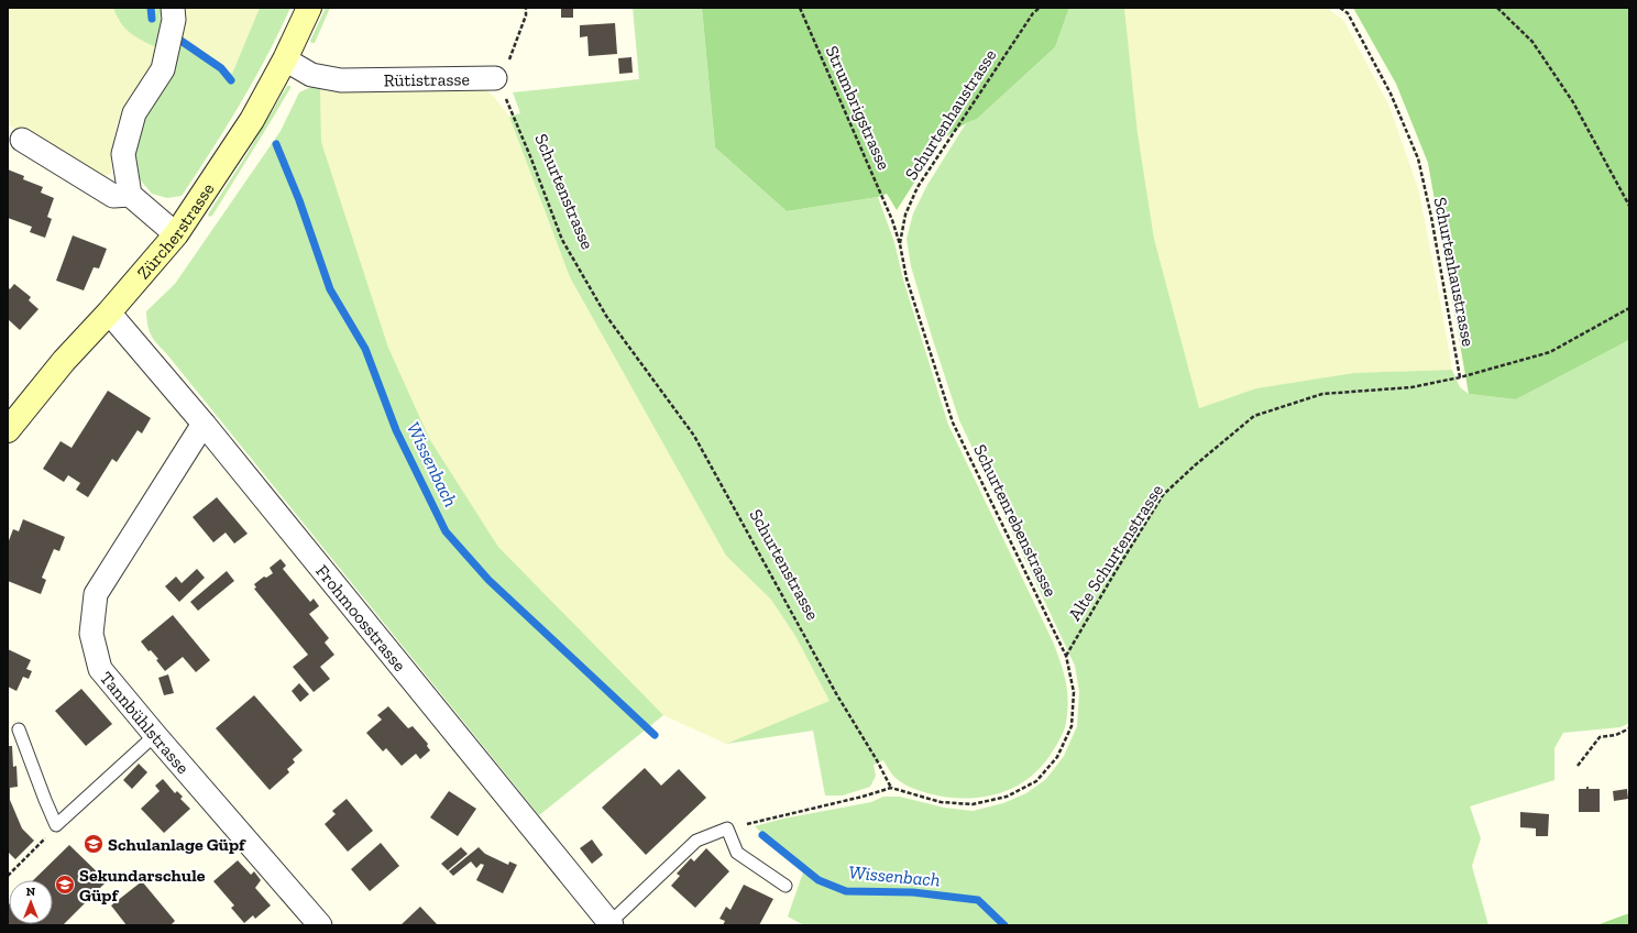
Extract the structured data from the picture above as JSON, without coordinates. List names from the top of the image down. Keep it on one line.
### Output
{"streets":{"main road":["Zürcherstrasse"],"street":["Rütistrasse","Frohmoosstrasse","Tannbühlstrasse"],"path":["Strumbrigstrasse","Schurtenhaustrasse","Schurtenstrasse","Schurtenrebenstrasse","Alte Schurtenstrasse"]},"crossings":[["Rütistrasse","Schurtenstrasse"],["Rütistrasse","Zürcherstrasse"],["Strumbrigstrasse","Schurtenhaustrasse"],["Strumbrigstrasse","Schurtenrebenstrasse"],["Schurtenhaustrasse","Schurtenrebenstrasse"],["Schurtenhaustrasse","Alte Schurtenstrasse"],["Schurtenstrasse","Schurtenrebenstrasse"],["Zürcherstrasse","Frohmoosstrasse"],["Schurtenrebenstrasse","Alte Schurtenstrasse"],["Frohmoosstrasse","Tannbühlstrasse"]],"water":["Wissenbach"],"places":{"school or university":["Schulanlage Güpf","Sekundarschule Güpf"]},"north":"top"}
